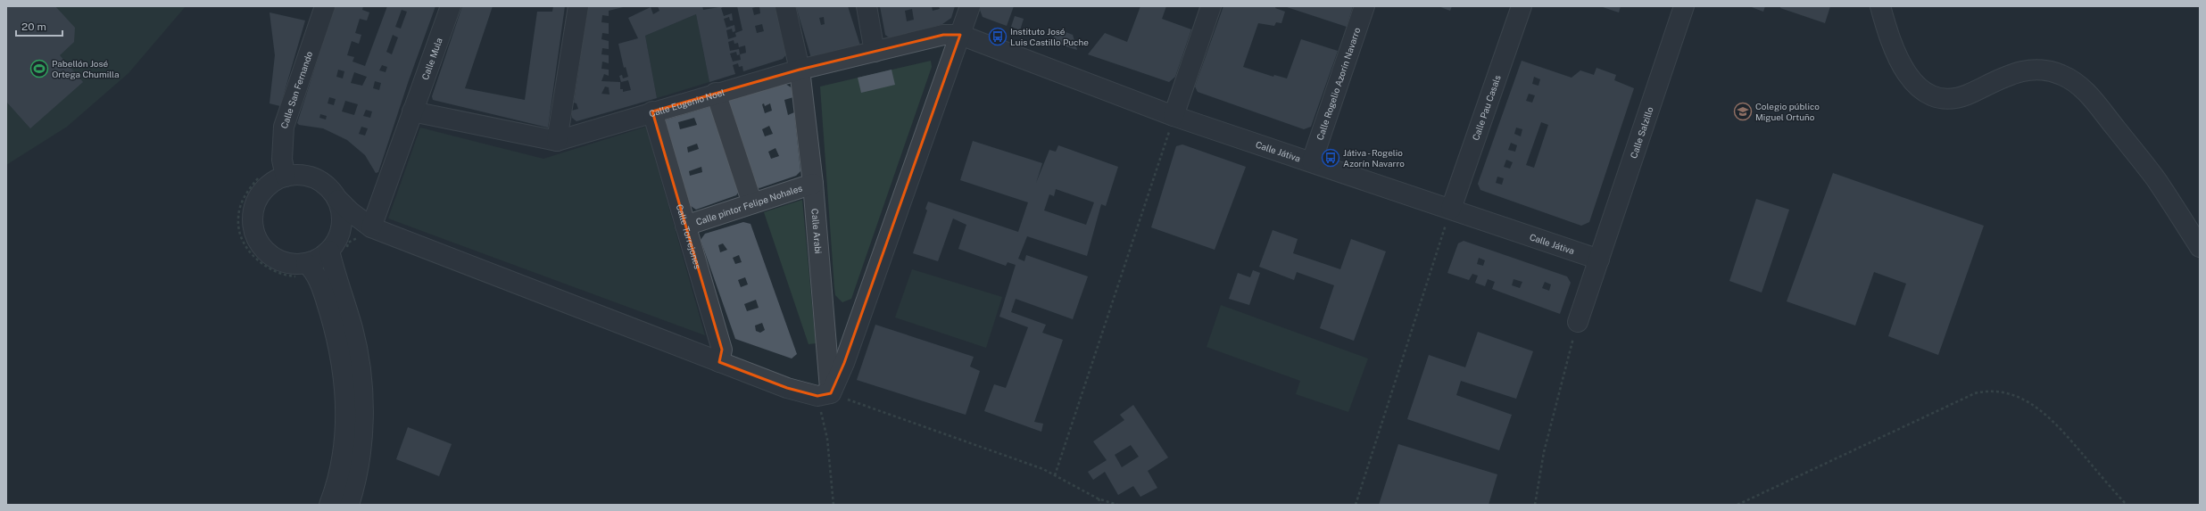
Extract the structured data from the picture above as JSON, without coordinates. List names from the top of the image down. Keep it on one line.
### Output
{"streets":{"street":["Calle Mula","Calle Rogelio Azorín Navarro","Calle San Fernando","Calle Eugenio Noel","Calle Pau Casals","Calle Salzillo","Calle Játiva","Calle pintor Felipe Nohales","Calle Arabi","Calle Torrejones"]},"crossings":[["Calle Mula","Calle Eugenio Noel"],["Calle Rogelio Azorín Navarro","Calle Játiva"],["Calle Eugenio Noel","Calle Játiva"],["Calle Eugenio Noel","Calle Arabi"],["Calle Eugenio Noel","Calle Torrejones"],["Calle Pau Casals","Calle Játiva"],["Calle Salzillo","Calle Játiva"],["Calle pintor Felipe Nohales","Calle Arabi"],["Calle pintor Felipe Nohales","Calle Torrejones"]],"places":{"bus stop":["Instituto José Luis Castillo Puche","Játiva - Rogelio Azorín Navarro"],"sports":["Pabellón José Ortega Chumilla"],"school or university":["Colegio público Miguel Ortuño"]},"scale_bar":"20 m"}
